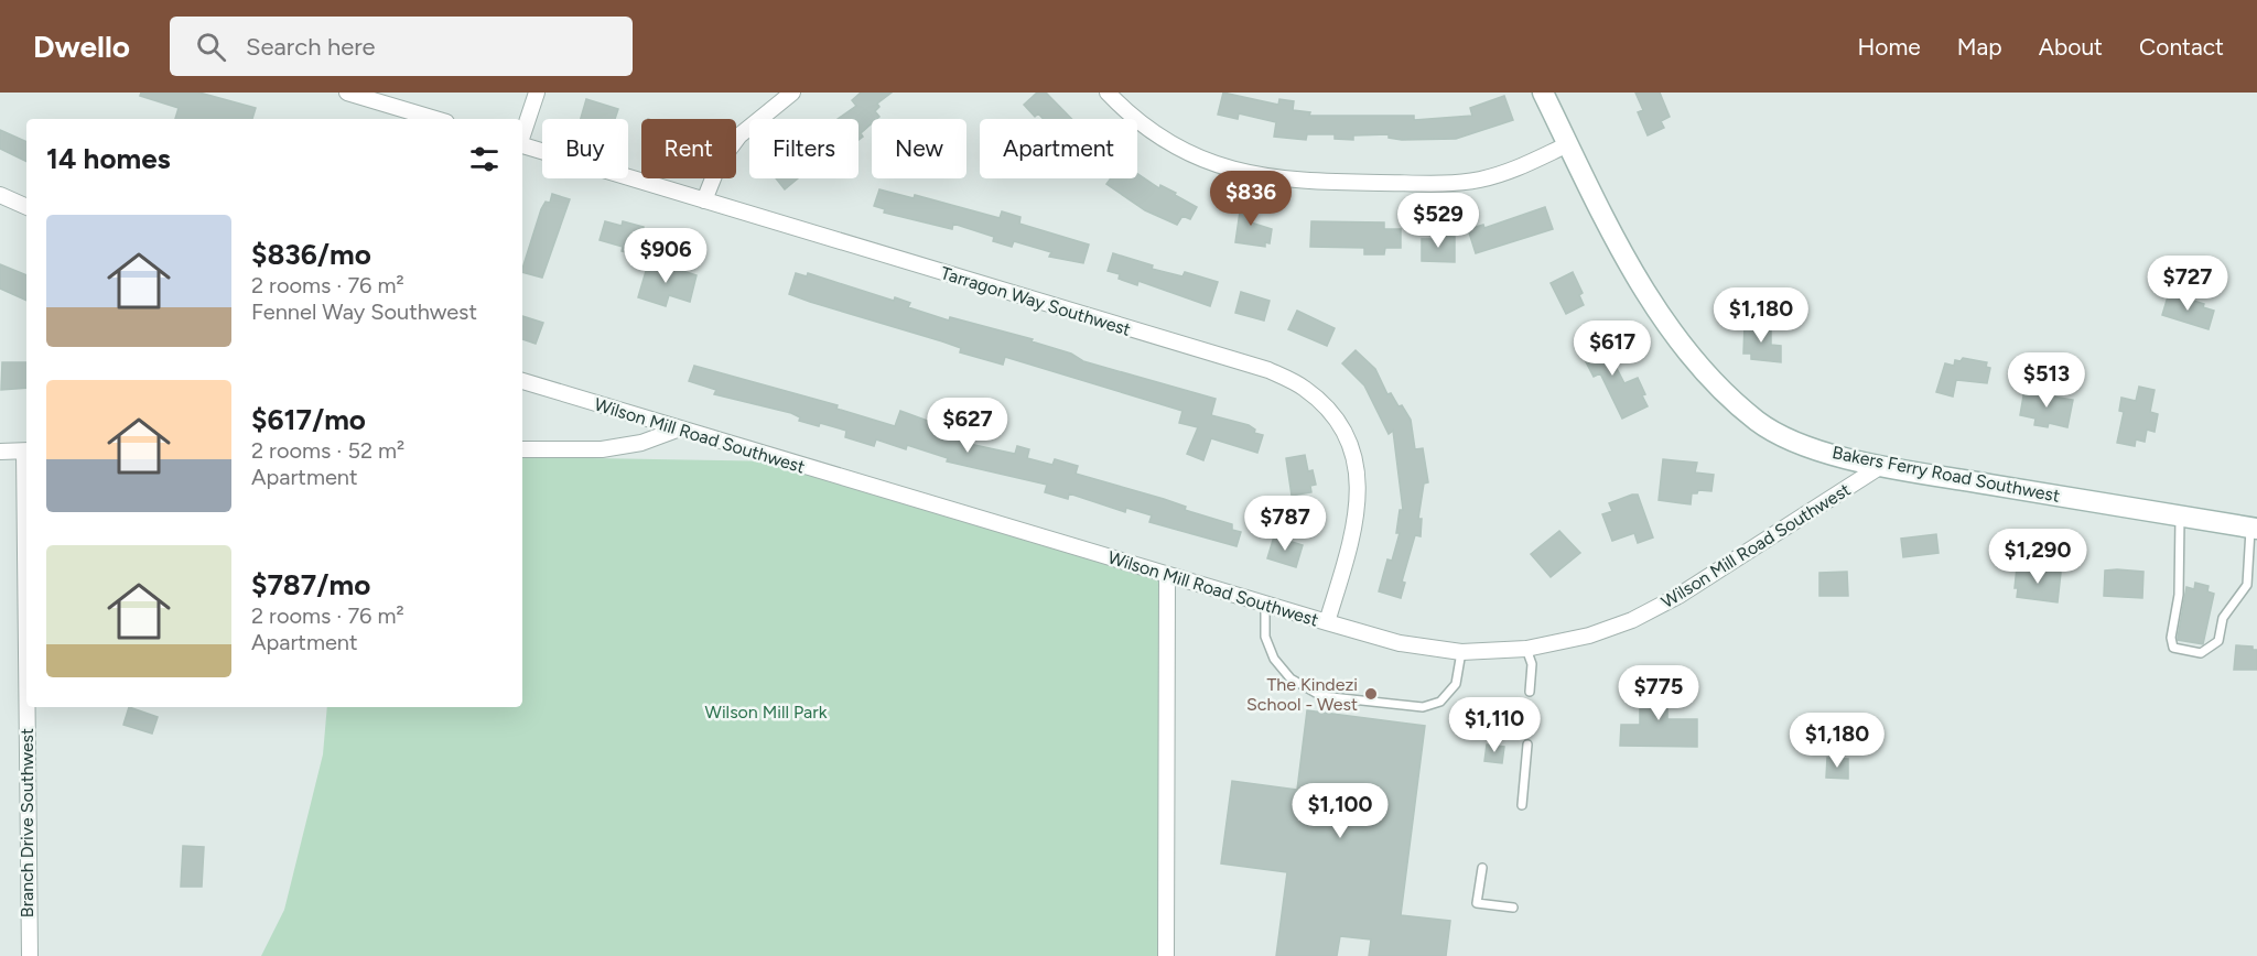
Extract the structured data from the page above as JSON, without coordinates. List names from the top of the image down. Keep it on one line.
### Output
{"streets":{"street":["Tarragon Way Southwest","Wilson Mill Road Southwest","Bakers Ferry Road Southwest","Branch Drive Southwest"]},"crossings":[["Tarragon Way Southwest","Wilson Mill Road Southwest"],["Wilson Mill Road Southwest","Bakers Ferry Road Southwest"]],"parks":["Wilson Mill Park"],"places":["The Kindezi School - West"],"page":{"header":"Dwello","search":"Search here","nav":["Home","Map","About","Contact"],"chip":["Buy","Rent","Filters","New","Apartment"],"heading":"14 homes","price":["$836","$529","$906","$727","$1,180","$617","$513","$627","$787","$1,290","$775","$1,110","$1,180","$1,100"],"list":[{"name":"$836/mo","note":"2 rooms · 76 m² · Fennel Way Southwest"},{"name":"$617/mo","note":"2 rooms · 52 m² · Apartment"},{"name":"$787/mo","note":"2 rooms · 76 m² · Apartment"}]}}
